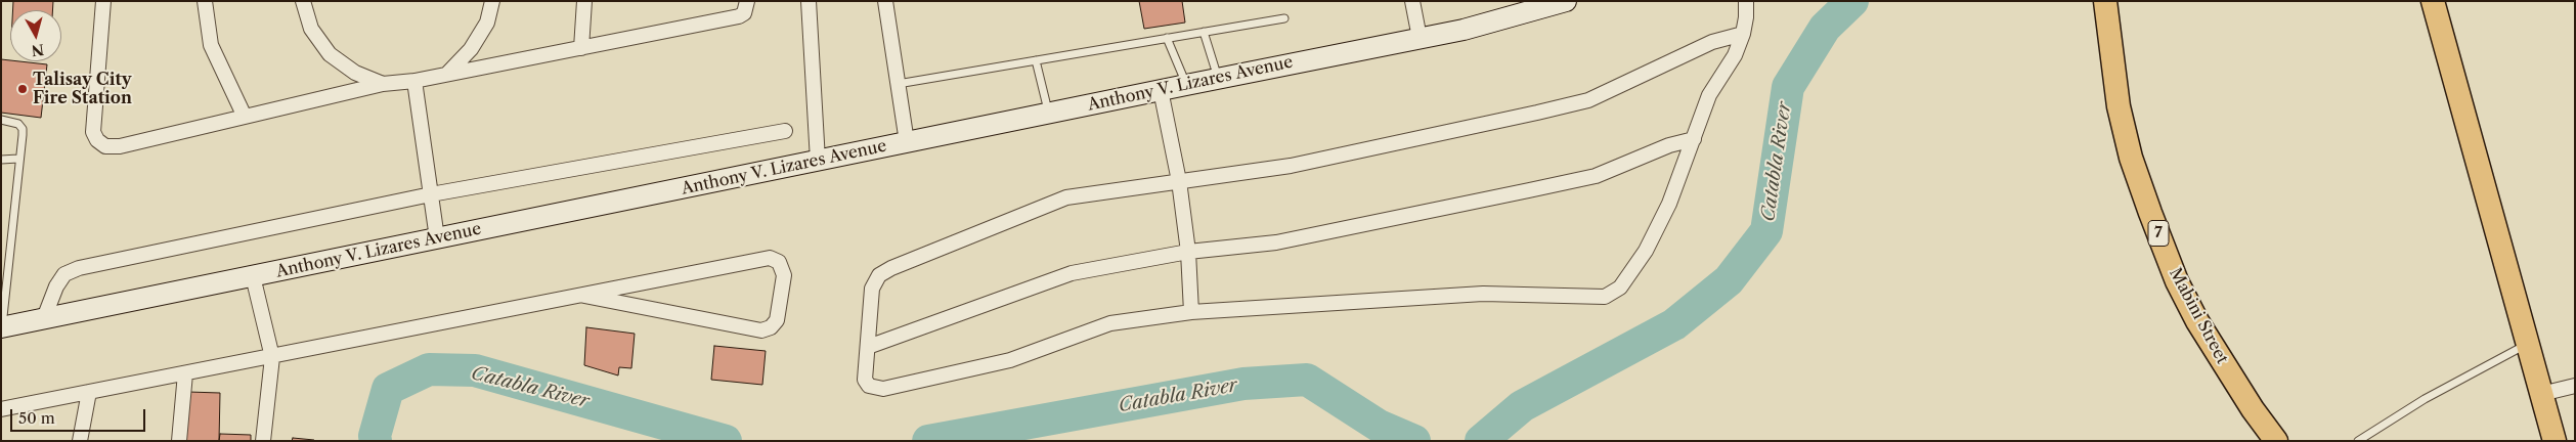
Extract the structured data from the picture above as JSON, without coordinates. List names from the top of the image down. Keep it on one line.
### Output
{"streets":{"main road":["Anthony V. Lizares Avenue","7","Mabini Street"]},"water":["Catabla River"],"places":["Talisay City Fire Station"],"scale_bar":"50 m","north":"bottom"}
